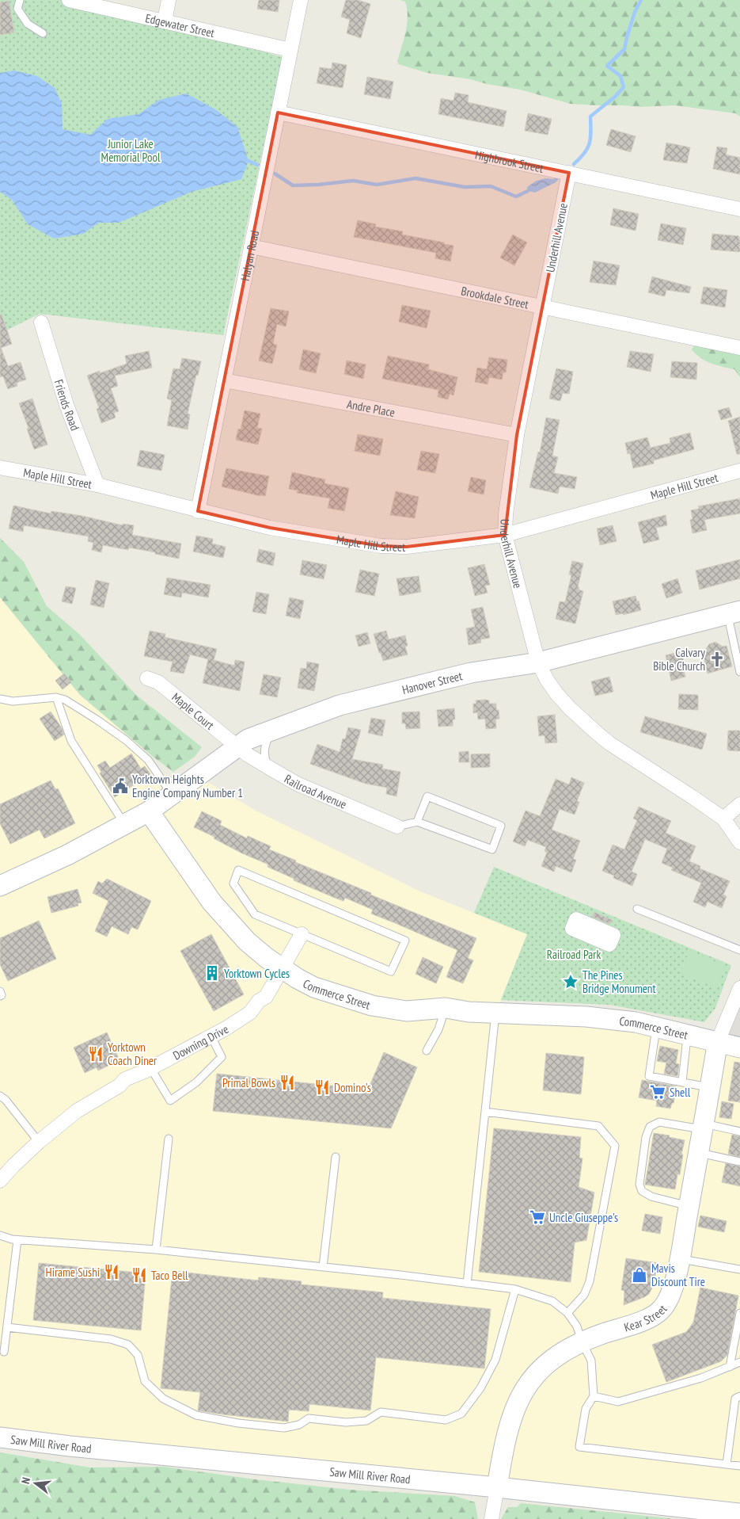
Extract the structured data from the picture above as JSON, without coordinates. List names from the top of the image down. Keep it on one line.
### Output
{"streets":{"street":["Edgewater Street","Highbrook Street","Underhill Avenue","Halyan Road","Brookdale Street","Friends Road","Andre Place","Maple Hill Street","Hanover Street","Maple Court","Railroad Avenue","Commerce Street","Downing Drive","Kear Street","Saw Mill River Road"]},"crossings":[["Edgewater Street","Halyan Road"],["Highbrook Street","Underhill Avenue"],["Highbrook Street","Halyan Road"],["Underhill Avenue","Brookdale Street"],["Underhill Avenue","Andre Place"],["Underhill Avenue","Maple Hill Street"],["Underhill Avenue","Hanover Street"],["Halyan Road","Brookdale Street"],["Halyan Road","Andre Place"],["Halyan Road","Maple Hill Street"],["Friends Road","Maple Hill Street"],["Hanover Street","Maple Court"],["Hanover Street","Railroad Avenue"],["Hanover Street","Commerce Street"],["Maple Court","Railroad Avenue"],["Commerce Street","Downing Drive"],["Commerce Street","Kear Street"],["Kear Street","Saw Mill River Road"]],"parks":["Junior Lake Memorial Pool","Railroad Park"],"places":{"church":["Calvary Bible Church"],"public building":["Yorktown Heights Engine Company Number 1"],"building":["Yorktown Cycles"],"place":["The Pines Bridge Monument"],"restaurant":["Yorktown Coach Diner","Primal Bowls","Domino's","Hirame Sushi","Taco Bell"],"supermarket":["Shell","Uncle Giuseppe's"],"shop":["Mavis Discount Tire"]},"north":"left"}
